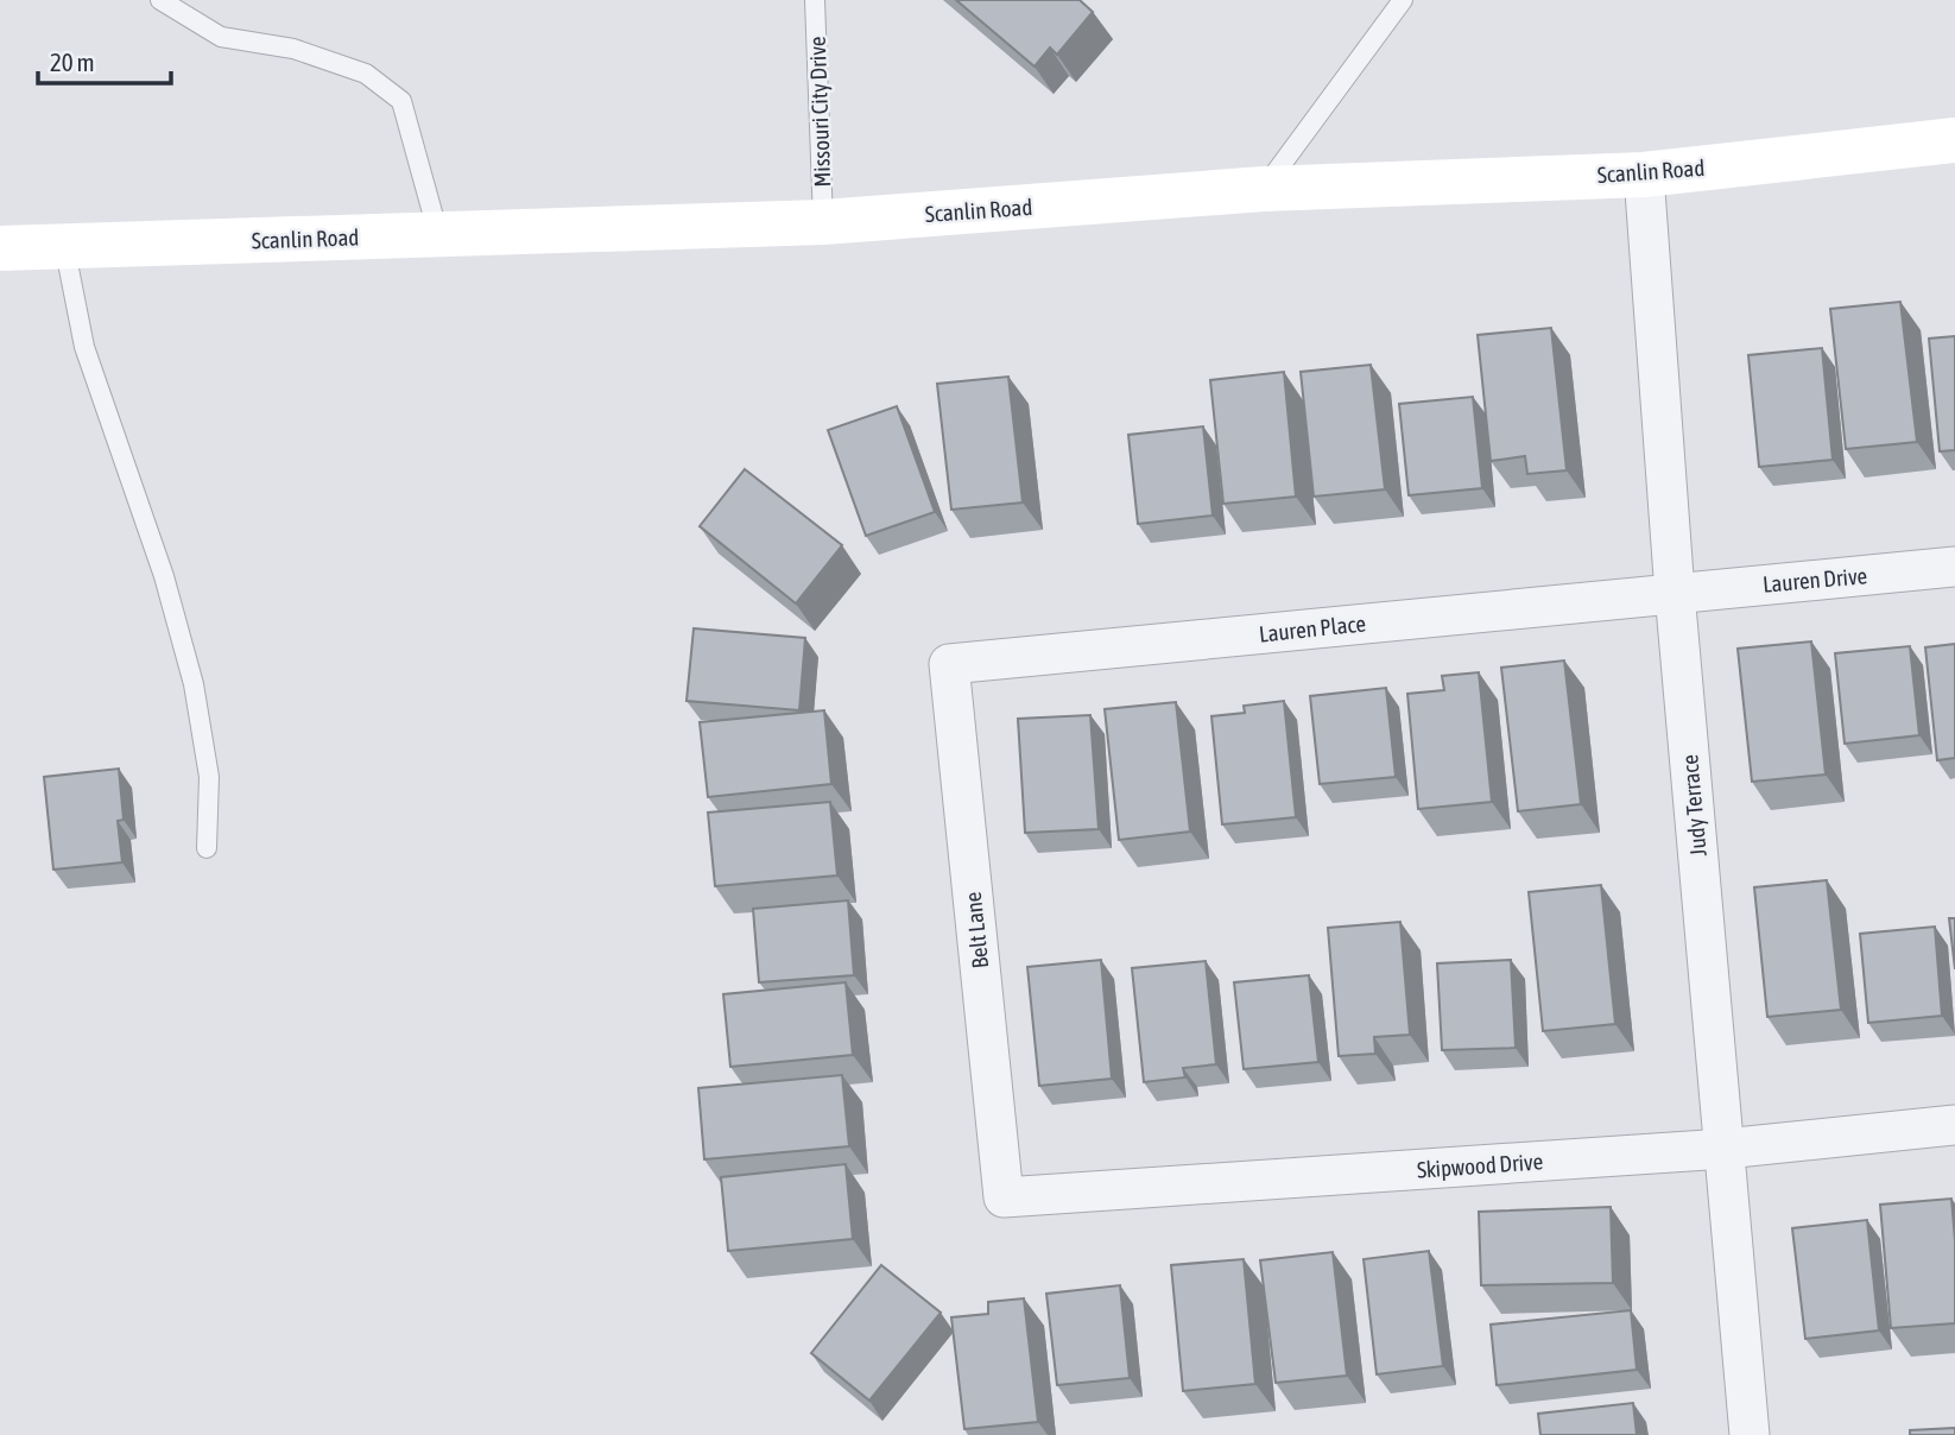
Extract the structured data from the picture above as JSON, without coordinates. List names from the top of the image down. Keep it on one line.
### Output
{"streets":{"street":["Scanlin Road","Lauren Drive","Lauren Place","Judy Terrace","Belt Lane","Skipwood Drive"],"lane":["Missouri City Drive"]},"crossings":[["Missouri City Drive","Scanlin Road"],["Scanlin Road","Judy Terrace"],["Lauren Drive","Lauren Place"],["Lauren Drive","Judy Terrace"],["Lauren Place","Judy Terrace"],["Lauren Place","Belt Lane"],["Judy Terrace","Skipwood Drive"],["Belt Lane","Skipwood Drive"]],"scale_bar":"20 m"}
